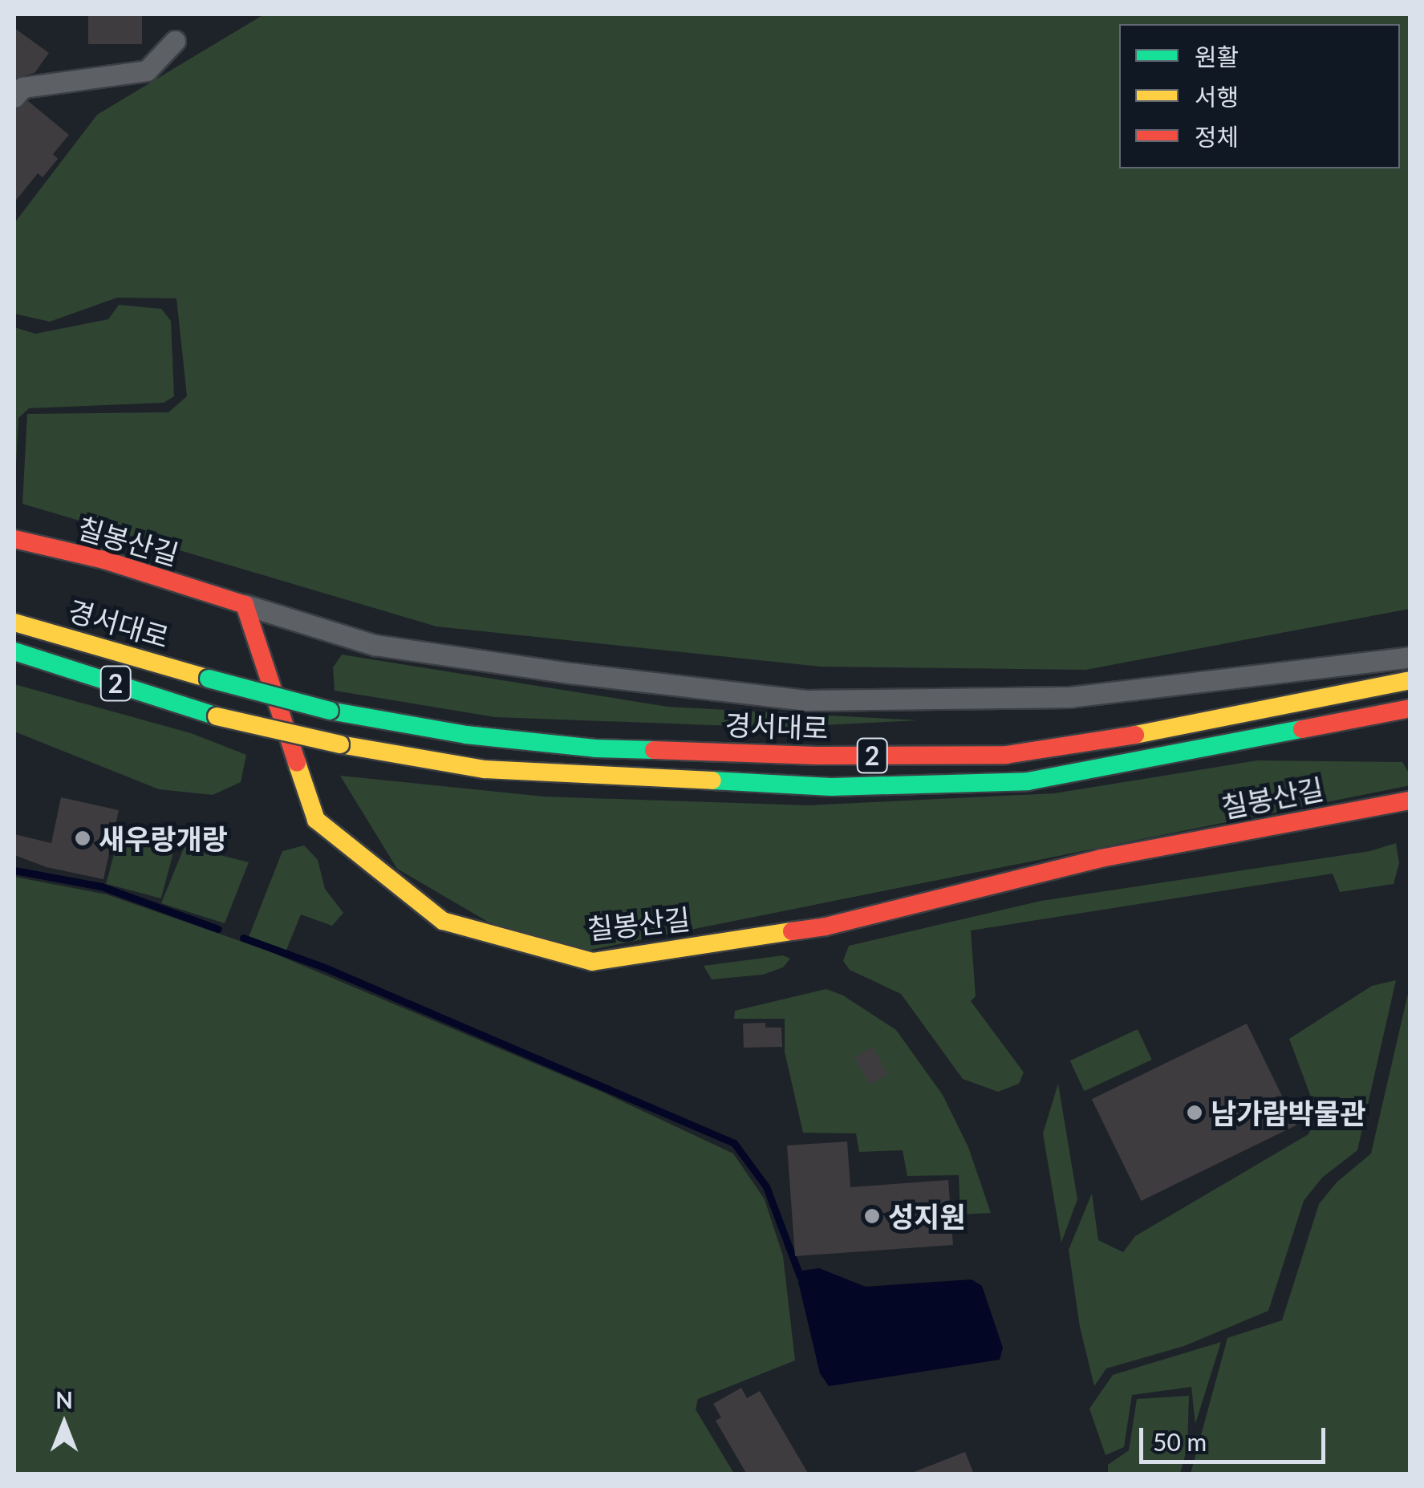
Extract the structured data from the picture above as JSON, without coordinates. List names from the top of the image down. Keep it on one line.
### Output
{"streets":{"main road":["칠봉산길","경서대로","2"]},"places":["새우랑개랑","남가람박물관","성지원"],"legend":["원활","서행","정체"],"scale_bar":"50 m","north":"top"}
